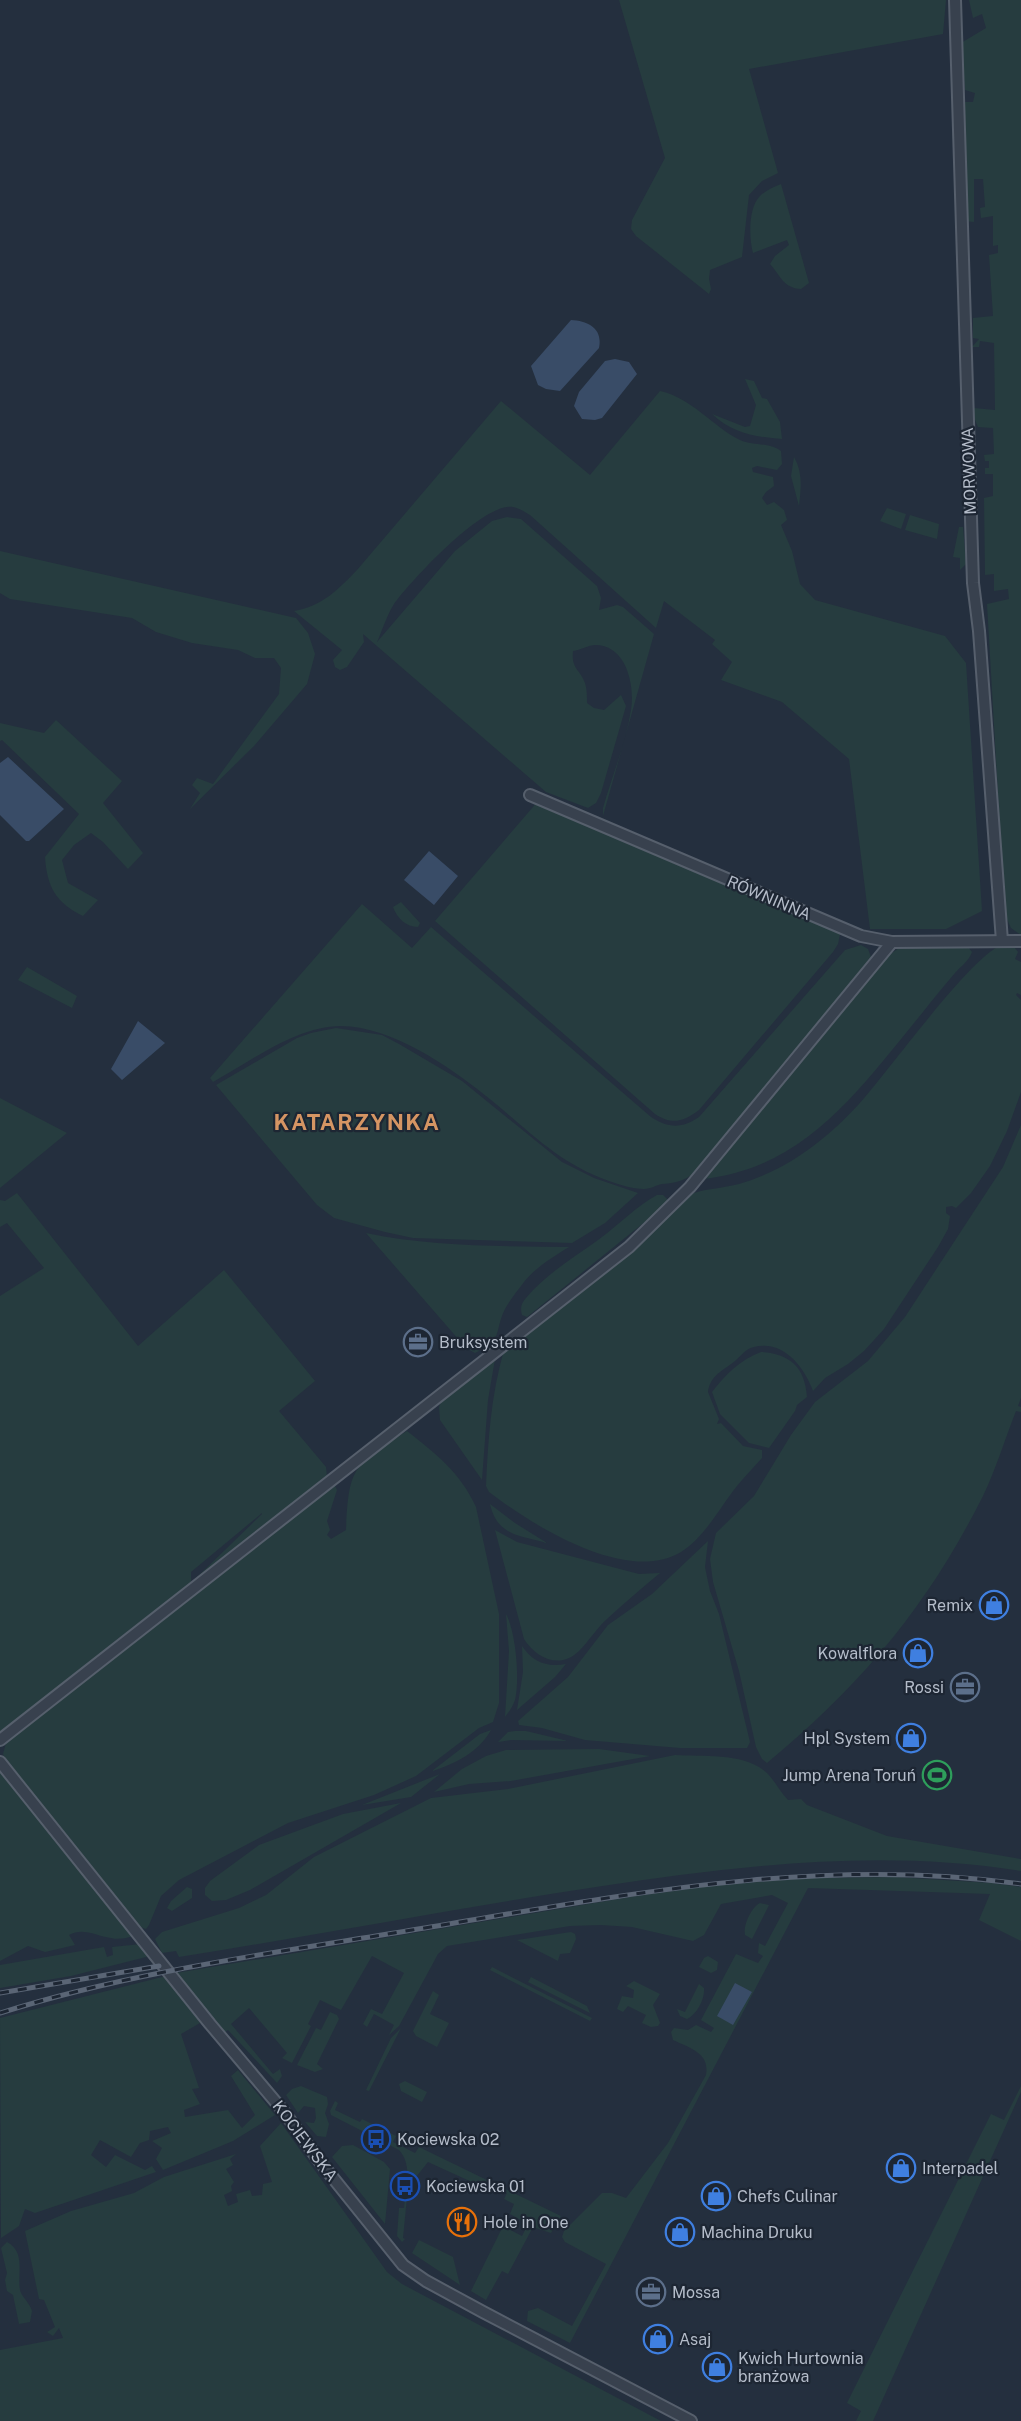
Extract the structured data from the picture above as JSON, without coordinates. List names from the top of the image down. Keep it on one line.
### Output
{"streets":{"street":["MORWOWA","RÓWNINNA","KOCIEWSKA"]},"crossings":[["MORWOWA","RÓWNINNA"]],"districts":["KATARZYNKA"],"places":{"office":["Bruksystem","Rossi","Mossa"],"shop":["Remix","Kowalflora","Hpl System","Interpadel","Chefs Culinar","Machina Druku","Asaj","Kwich Hurtownia branżowa"],"sports":["Jump Arena Toruń"],"bus stop":["Kociewska 02","Kociewska 01"],"restaurant":["Hole in One"]}}
